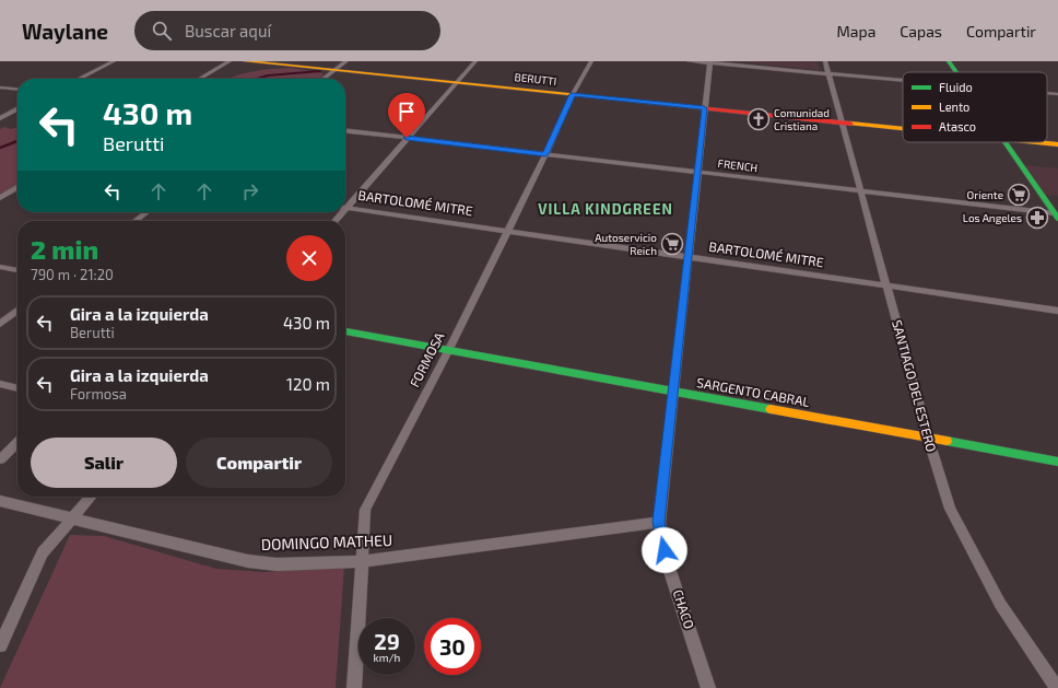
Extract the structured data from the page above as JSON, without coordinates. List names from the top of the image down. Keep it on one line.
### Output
{"streets":{"street":["BERUTTI","FRENCH","BARTOLOMÉ MITRE","FORMOSA","SANTIAGO DEL ESTERO","SARGENTO CABRAL","DOMINGO MATHEU","CHACO"]},"crossings":[["BERUTTI","FORMOSA"],["BERUTTI","SANTIAGO DEL ESTERO"],["BERUTTI","CHACO"],["FRENCH","FORMOSA"],["FRENCH","SANTIAGO DEL ESTERO"],["FRENCH","CHACO"],["BARTOLOMÉ MITRE","FORMOSA"],["BARTOLOMÉ MITRE","SANTIAGO DEL ESTERO"],["BARTOLOMÉ MITRE","CHACO"],["FORMOSA","SARGENTO CABRAL"],["FORMOSA","DOMINGO MATHEU"],["SANTIAGO DEL ESTERO","SARGENTO CABRAL"],["SARGENTO CABRAL","CHACO"],["DOMINGO MATHEU","CHACO"]],"districts":["VILLA KINDGREEN"],"places":{"church":["Comunidad Cristiana"],"supermarket":["Oriente","Autoservicio Reich"],"pharmacy":["Los Angeles"]},"legend":["Fluido","Lento","Atasco"],"page":{"header":"Waylane","search":"Buscar aquí","nav":["Mapa","Capas","Compartir"],"turn":["430 m","Berutti"],"heading":["2 min","790 m · 21:20"],"list":[{"name":"Gira a la izquierda","note":"Berutti","value":"430 m"},{"name":"Gira a la izquierda","note":"Formosa","value":"120 m"}],"buttons":["Salir","Compartir"],"speed":"29 km/h","limit":"30"}}
